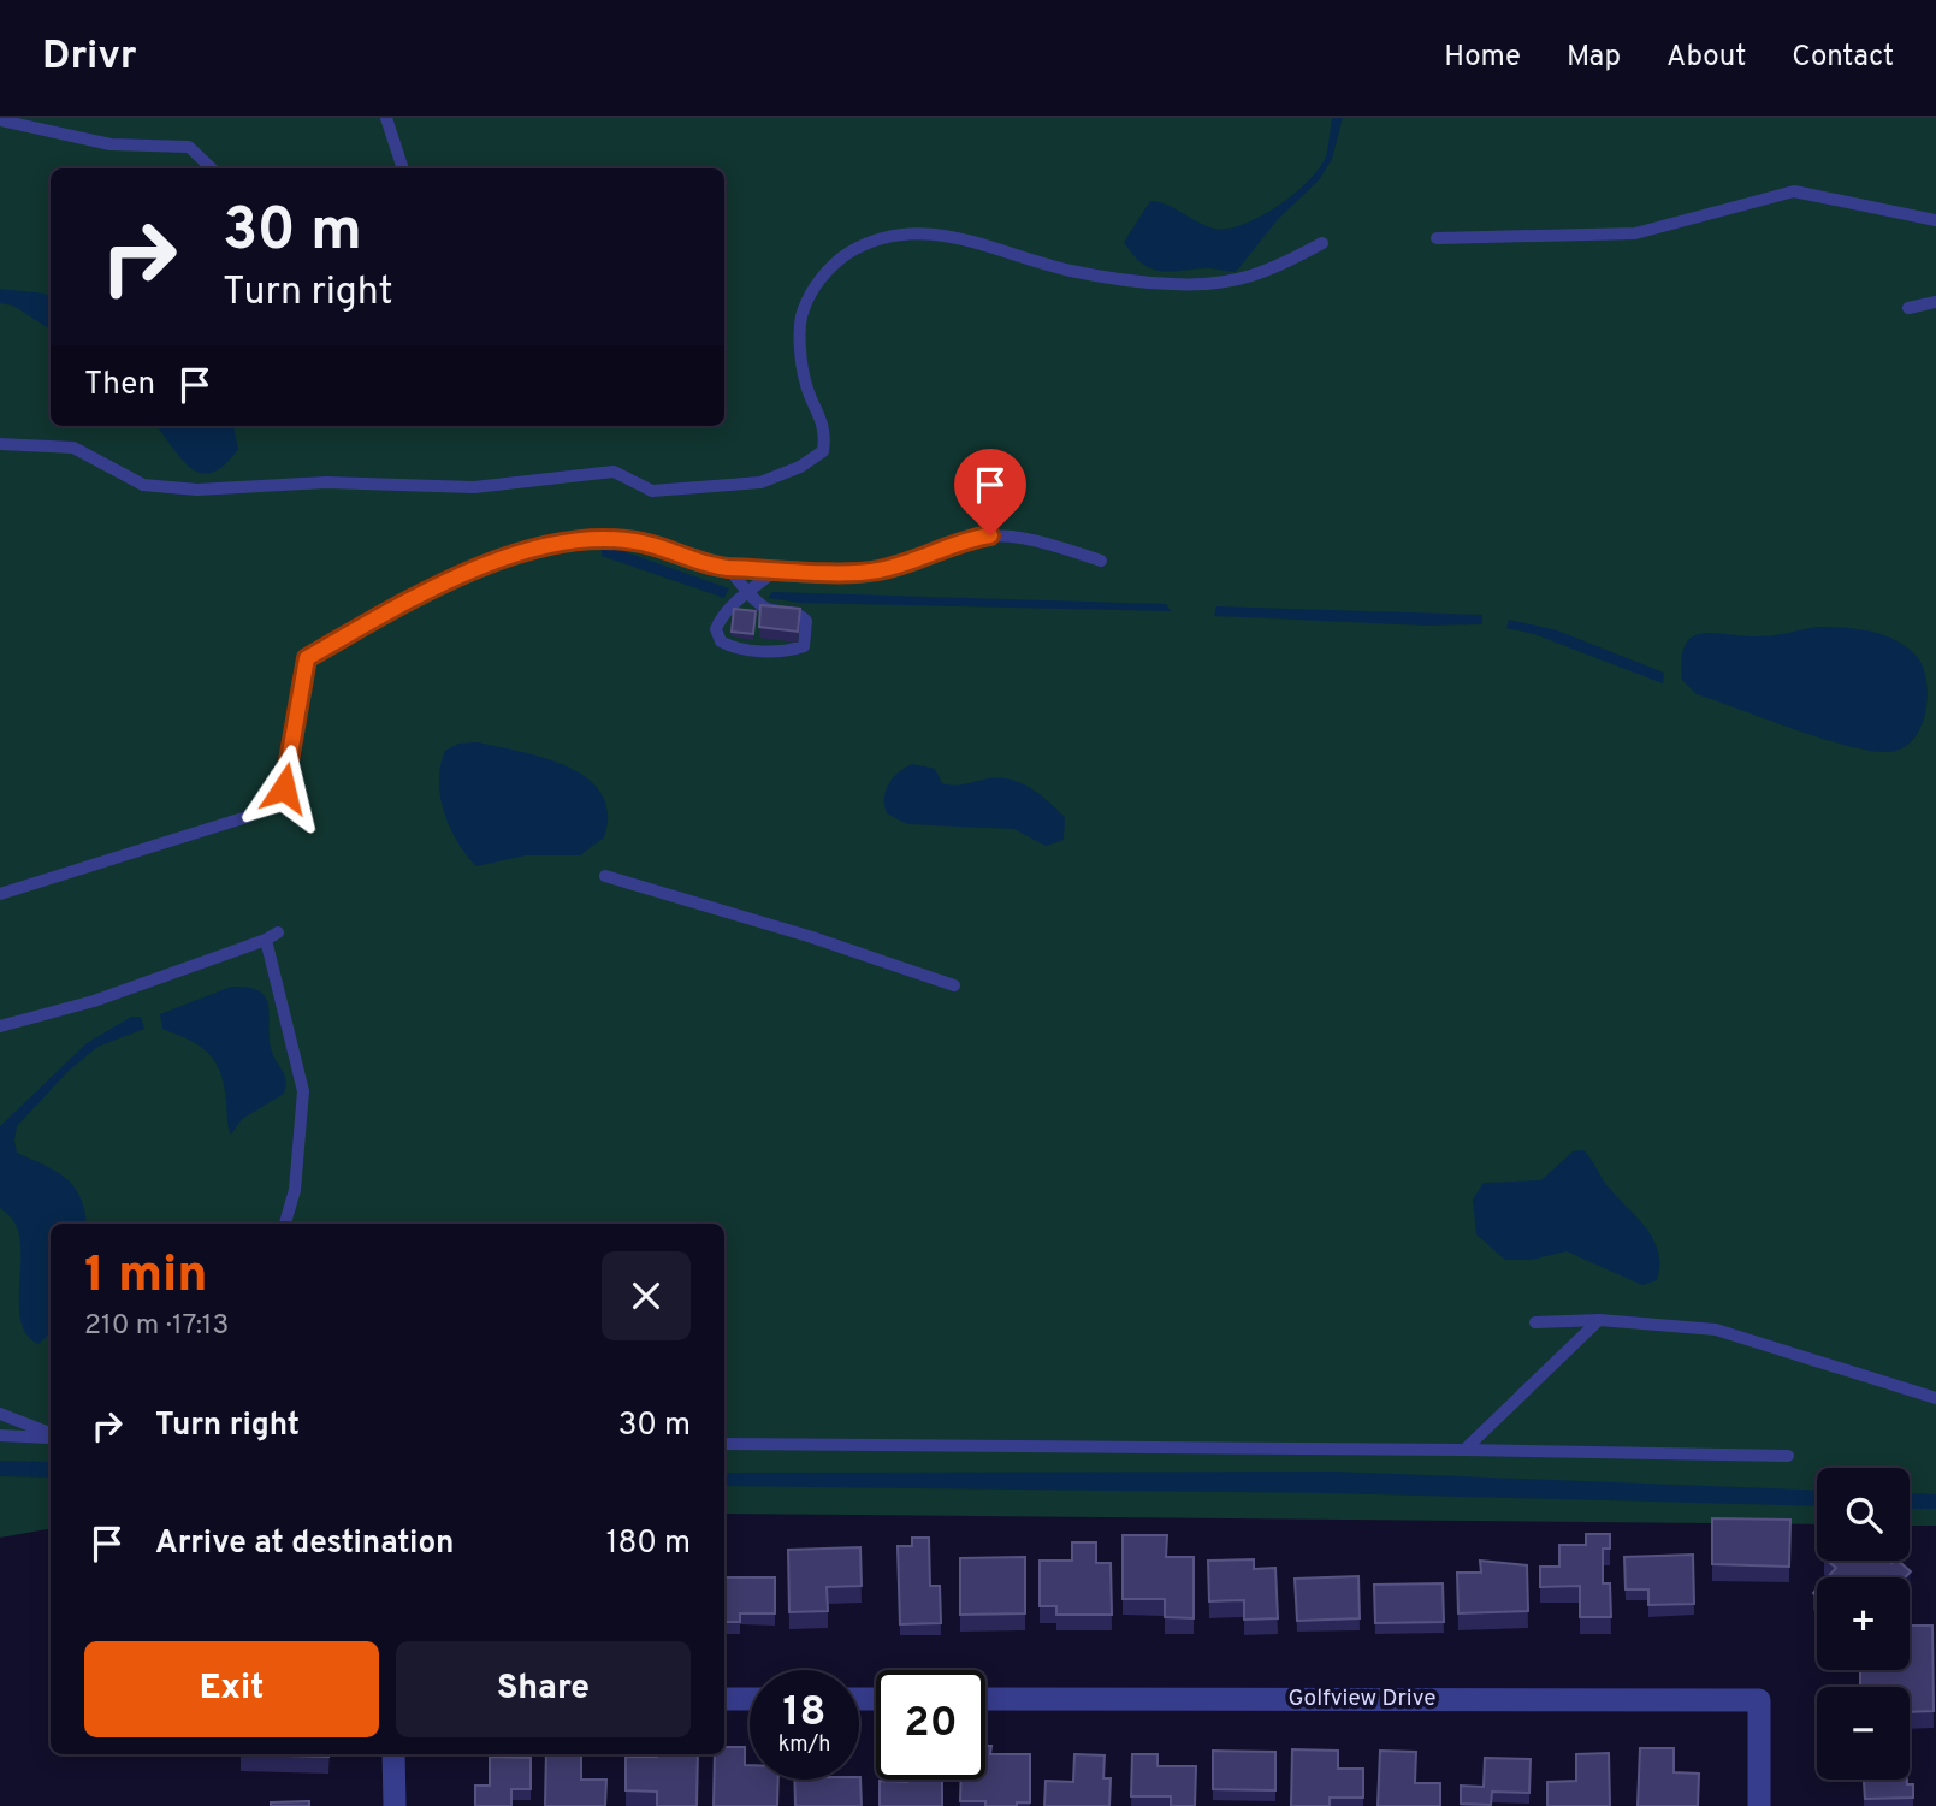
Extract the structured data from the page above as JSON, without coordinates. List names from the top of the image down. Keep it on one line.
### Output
{"streets":{"street":["Golfview Drive"]},"page":{"header":"Drivr","nav":["Home","Map","About","Contact"],"turn":["30 m","Turn right"],"then":"Then","heading":["1 min","210 m · 17:13"],"list":[{"name":"Turn right","value":"30 m"},{"name":"Arrive at destination","value":"180 m"}],"map_buttons":["+","−"],"buttons":["Exit","Share"],"speed":"18 km/h","limit":"20"}}
